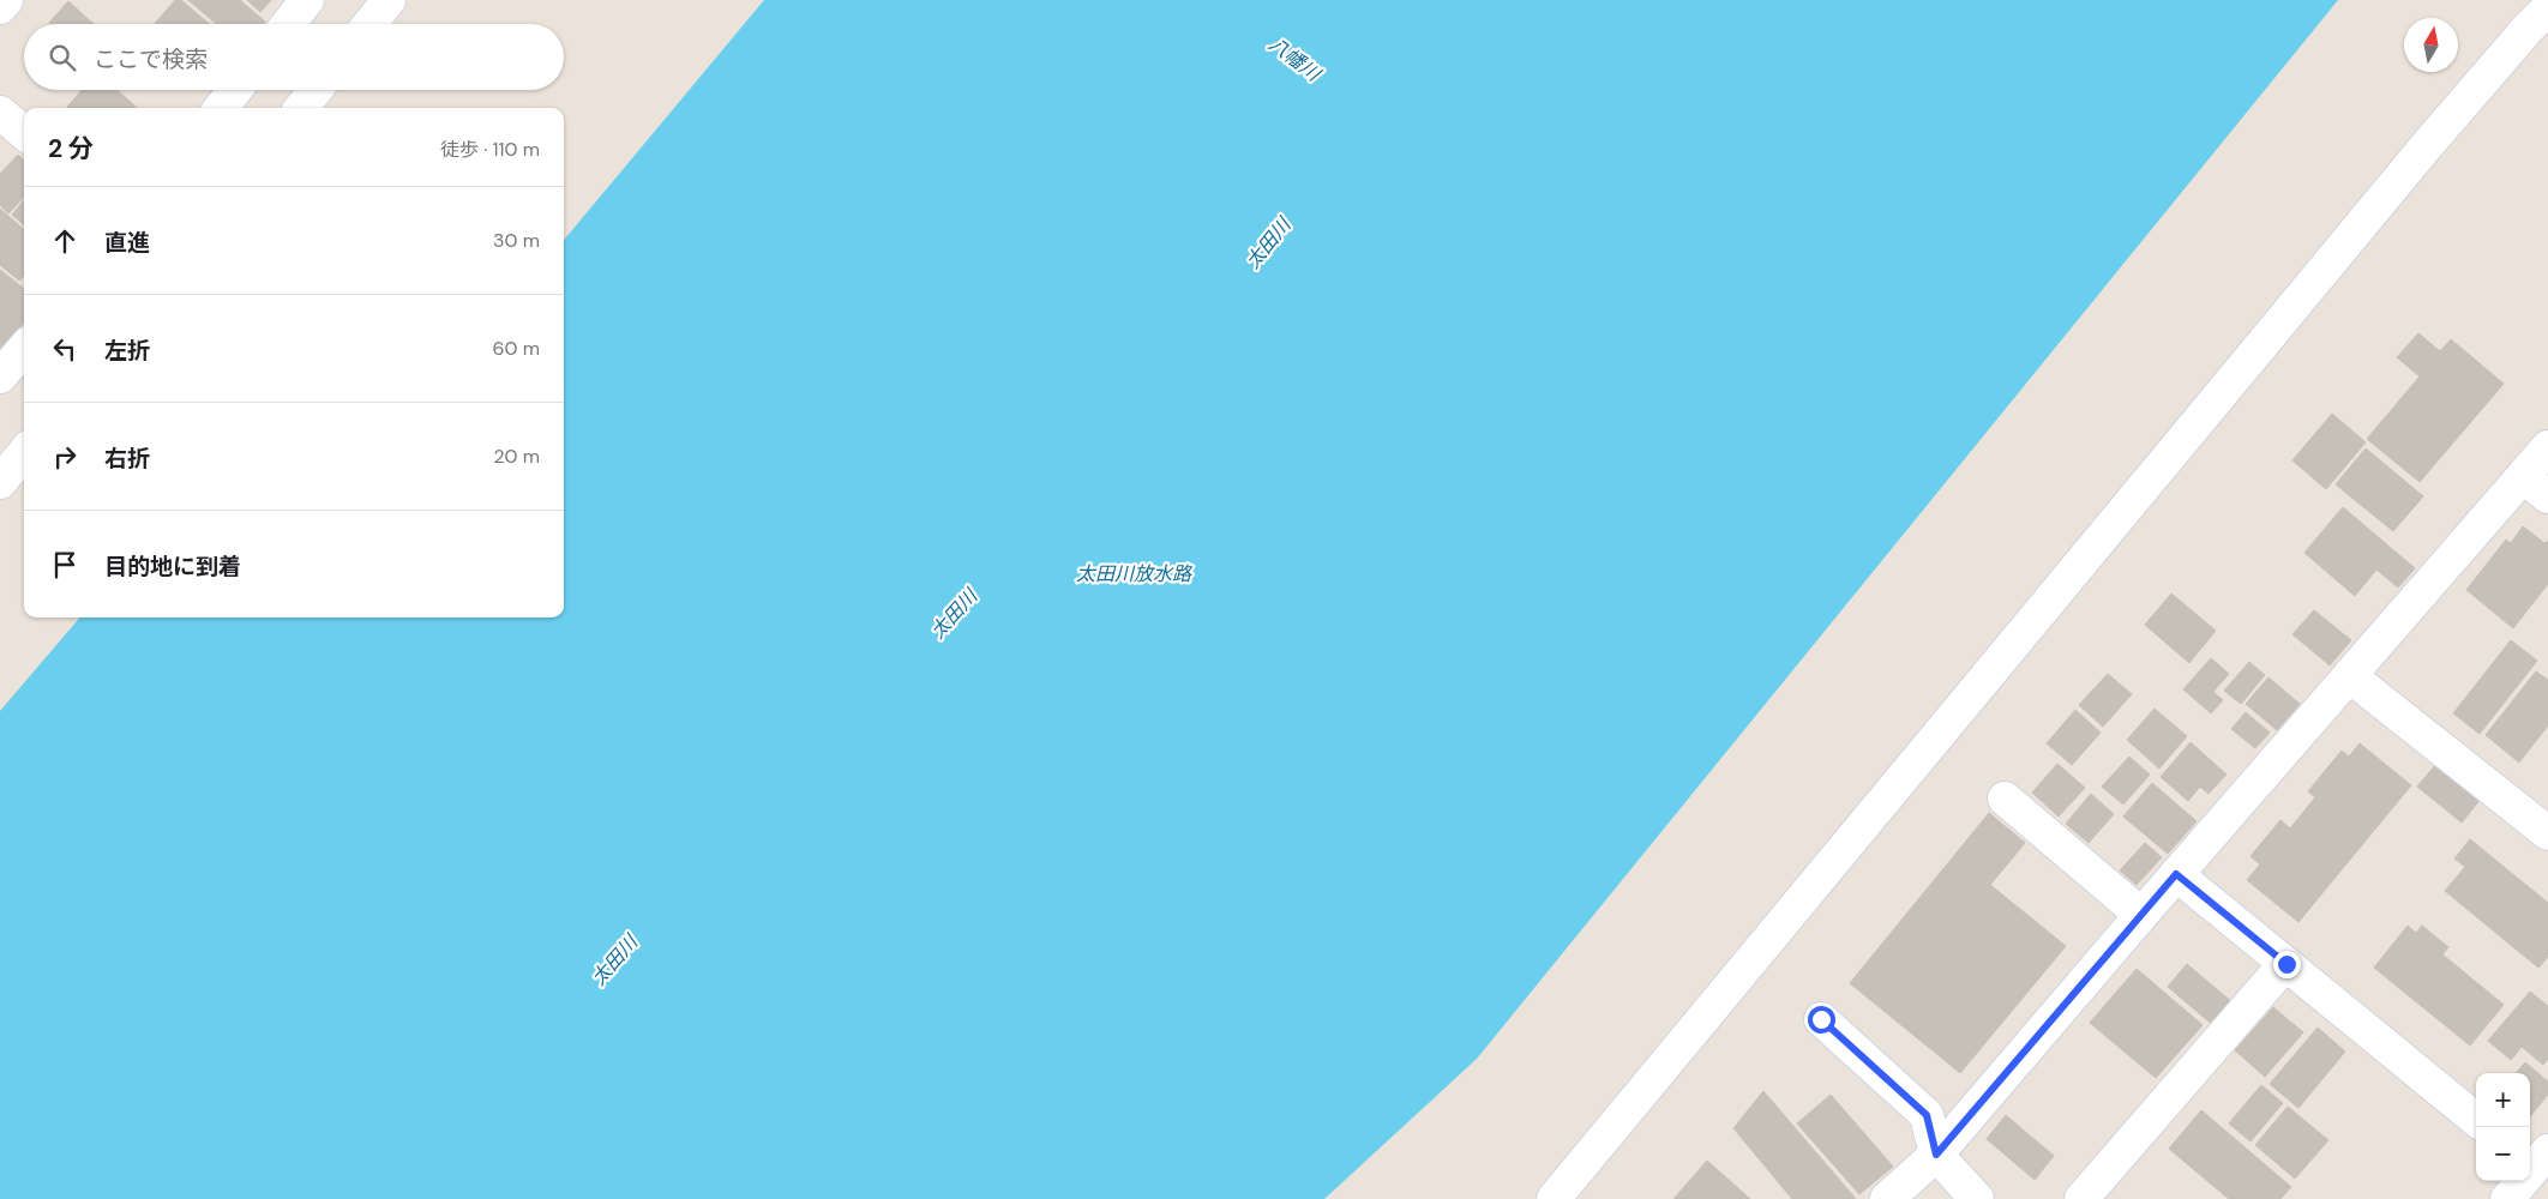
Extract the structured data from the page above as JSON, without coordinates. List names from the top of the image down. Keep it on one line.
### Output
{"water":["八幡川","太田川","太田川放水路"],"north":"top","page":{"search":"ここで検索","heading":["2 分","徒歩 · 110 m"],"list":[["直進","30 m"],["左折","60 m"],["右折","20 m"],"目的地に到着"],"map_buttons":["+","−"]}}
